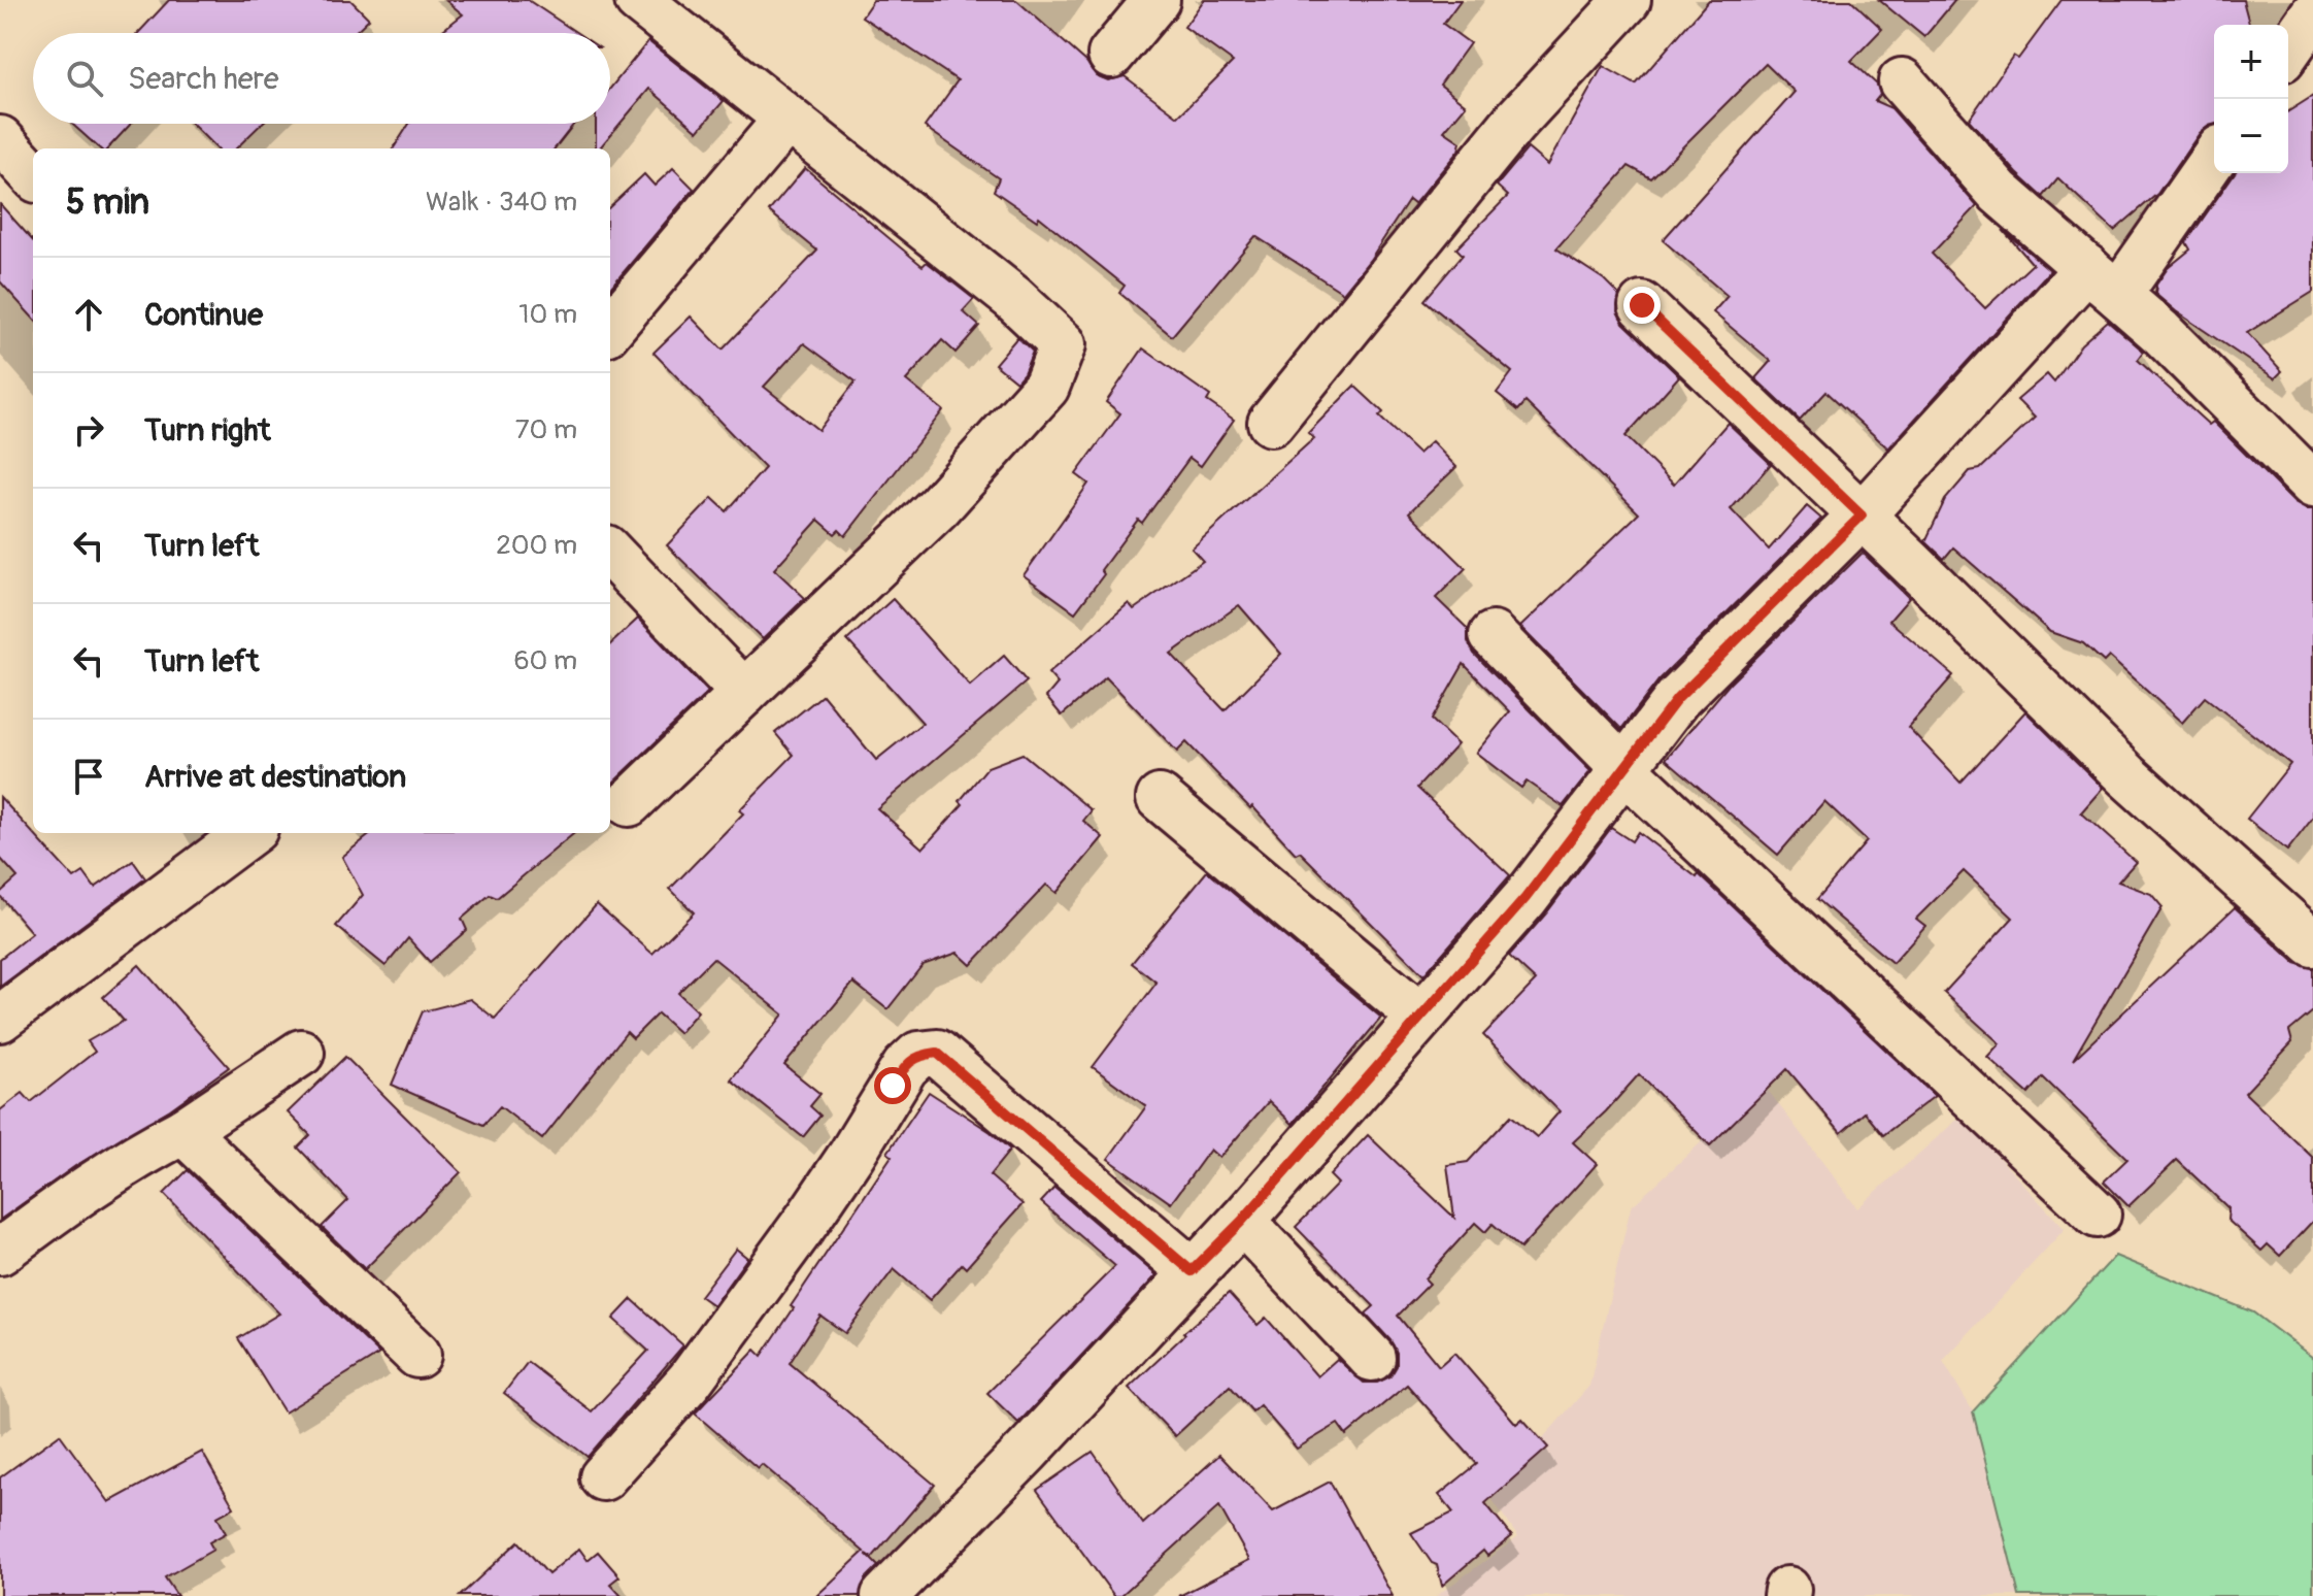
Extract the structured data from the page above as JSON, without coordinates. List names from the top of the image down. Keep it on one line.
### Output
{"page":{"map_buttons":["+","−"],"search":"Search here","heading":["5 min","Walk · 340 m"],"list":[["Continue","10 m"],["Turn right","70 m"],["Turn left","200 m"],["Turn left","60 m"],"Arrive at destination"]}}
